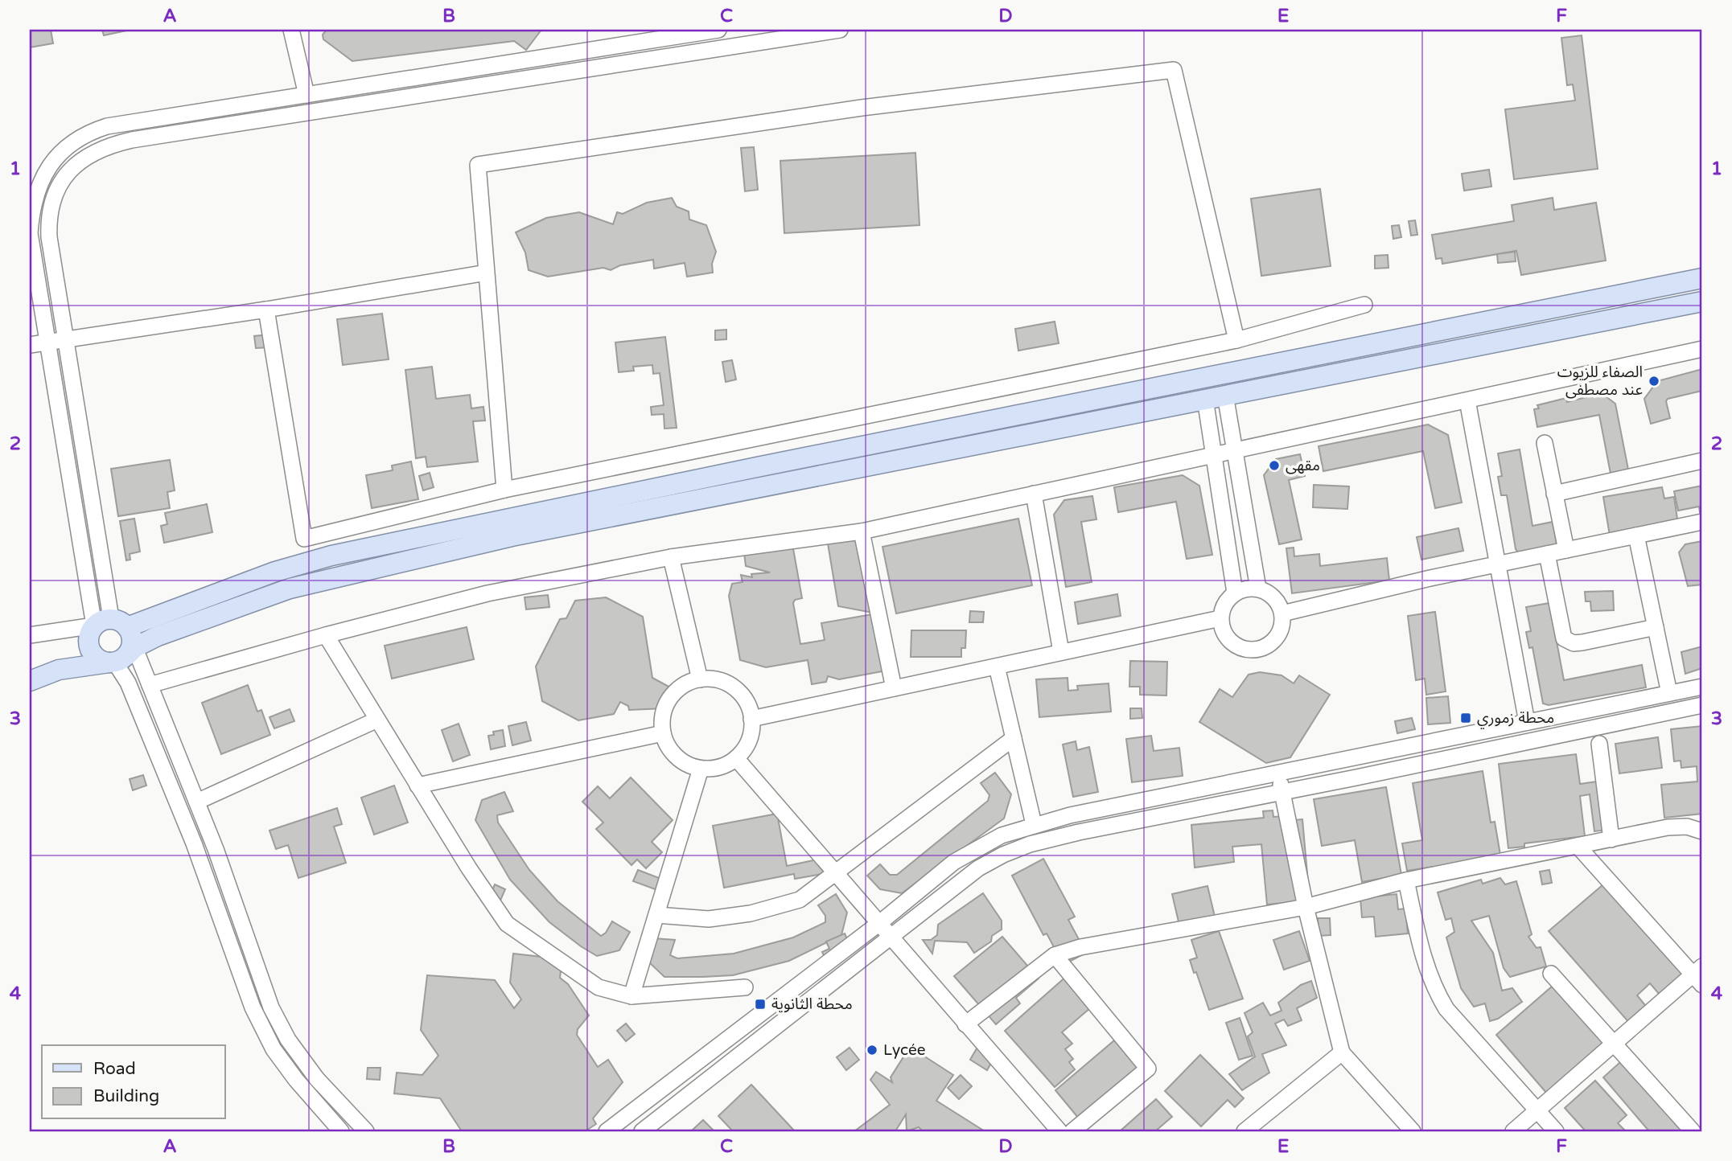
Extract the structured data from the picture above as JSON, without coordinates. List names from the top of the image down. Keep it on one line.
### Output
{"places":{"other":["الصفاء للزيوت عند مصطفى","مقهى","Lycée"],"transit":["محطة زموري","محطة الثانوية"]},"legend":["Road","Building"],"grid":{"columns":["A","B","C","D","E","F"],"rows":["1","2","3","4"]}}
